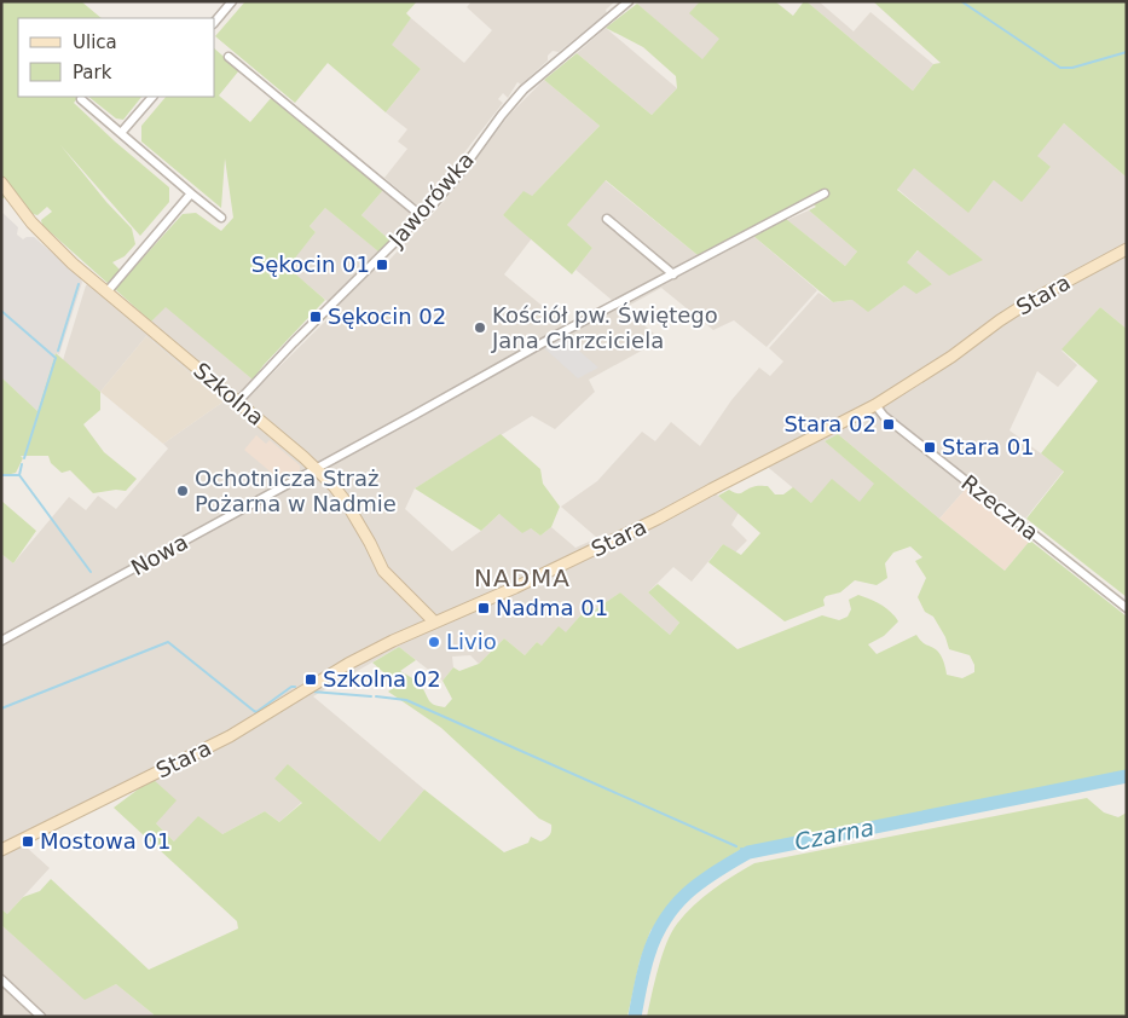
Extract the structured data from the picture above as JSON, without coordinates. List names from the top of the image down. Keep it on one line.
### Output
{"streets":{"street":["Jaworówka","Stara","Szkolna","Rzeczna","Nowa"]},"crossings":[["Jaworówka","Szkolna"],["Stara","Szkolna"],["Stara","Rzeczna"],["Szkolna","Nowa"]],"districts":["NADMA"],"water":["Czarna"],"places":{"transit":["Sękocin 01","Sękocin 02","Stara 02","Stara 01","Nadma 01","Szkolna 02","Mostowa 01"],"other":["Kościół pw. Świętego Jana Chrzciciela","Ochotnicza Straż Pożarna w Nadmie","Livio"]},"legend":["Ulica","Park"]}
